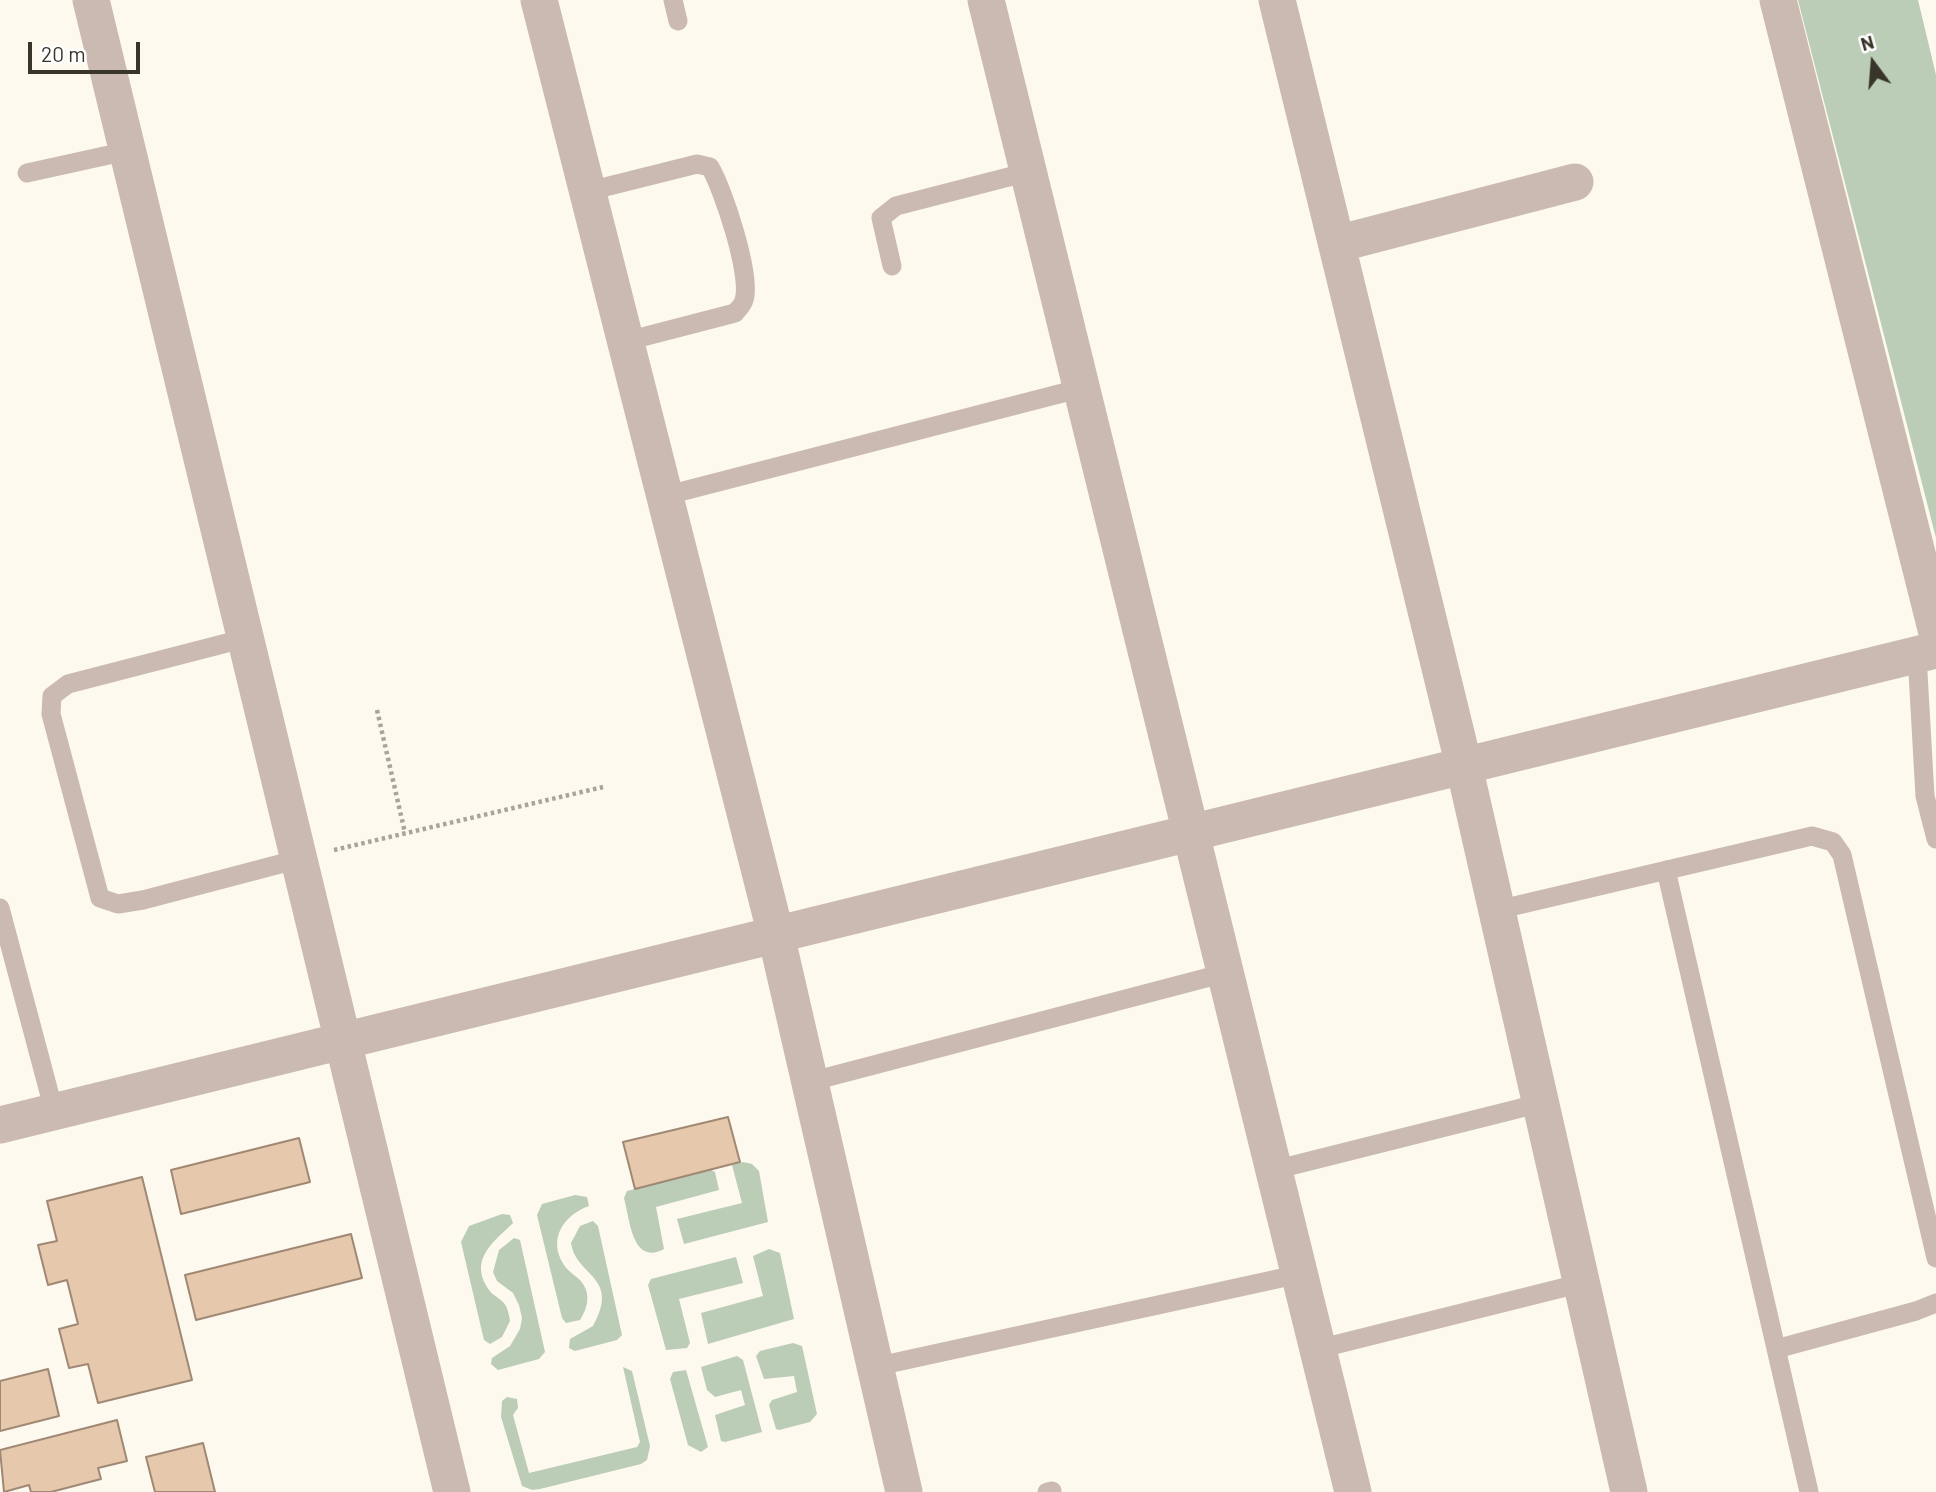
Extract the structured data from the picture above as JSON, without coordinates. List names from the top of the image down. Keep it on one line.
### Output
{"scale_bar":"20 m","north":"top"}
